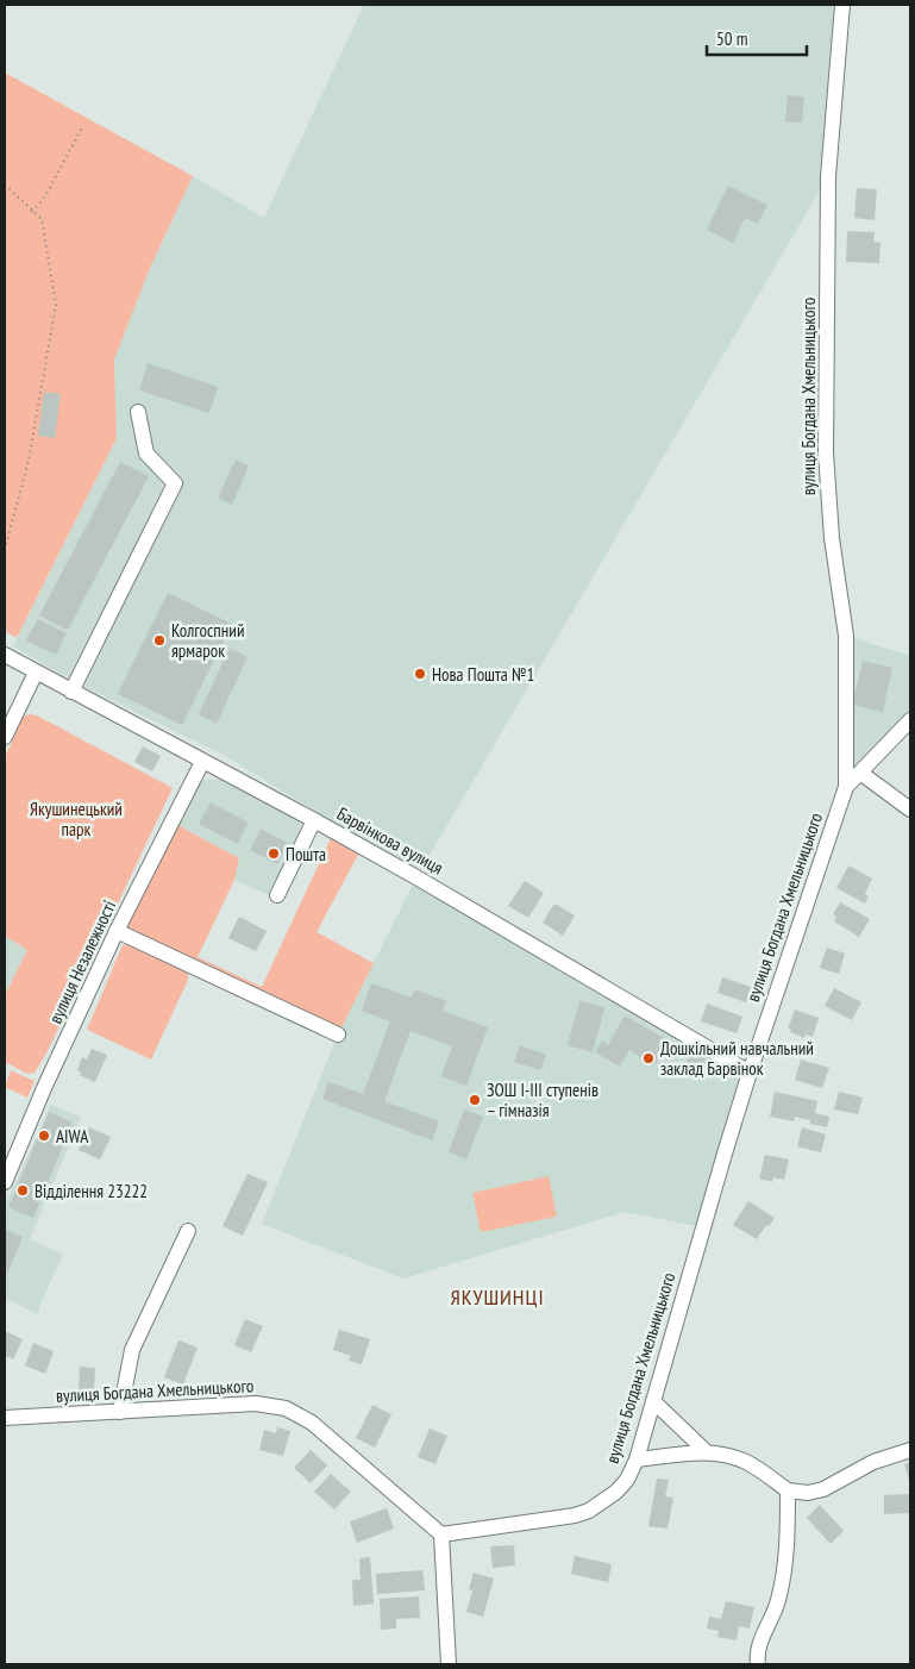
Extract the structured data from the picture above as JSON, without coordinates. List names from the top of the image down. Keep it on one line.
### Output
{"streets":{"street":["вулиця Богдана Хмельницького","Барвінкова вулиця","вулиця Незалежності"]},"crossings":[["вулиця Богдана Хмельницького","Барвінкова вулиця"],["Барвінкова вулиця","вулиця Незалежності"]],"districts":["ЯКУШИНЦІ"],"parks":["Якушинецький парк"],"places":["Колгоспний ярмарок","Нова Пошта №1","Пошта","Дошкільний навчальний заклад Барвінок","ЗОШ І-ІІІ ступенів – гімназія","AIWA","Відділення 23222"],"scale_bar":"50 m"}
